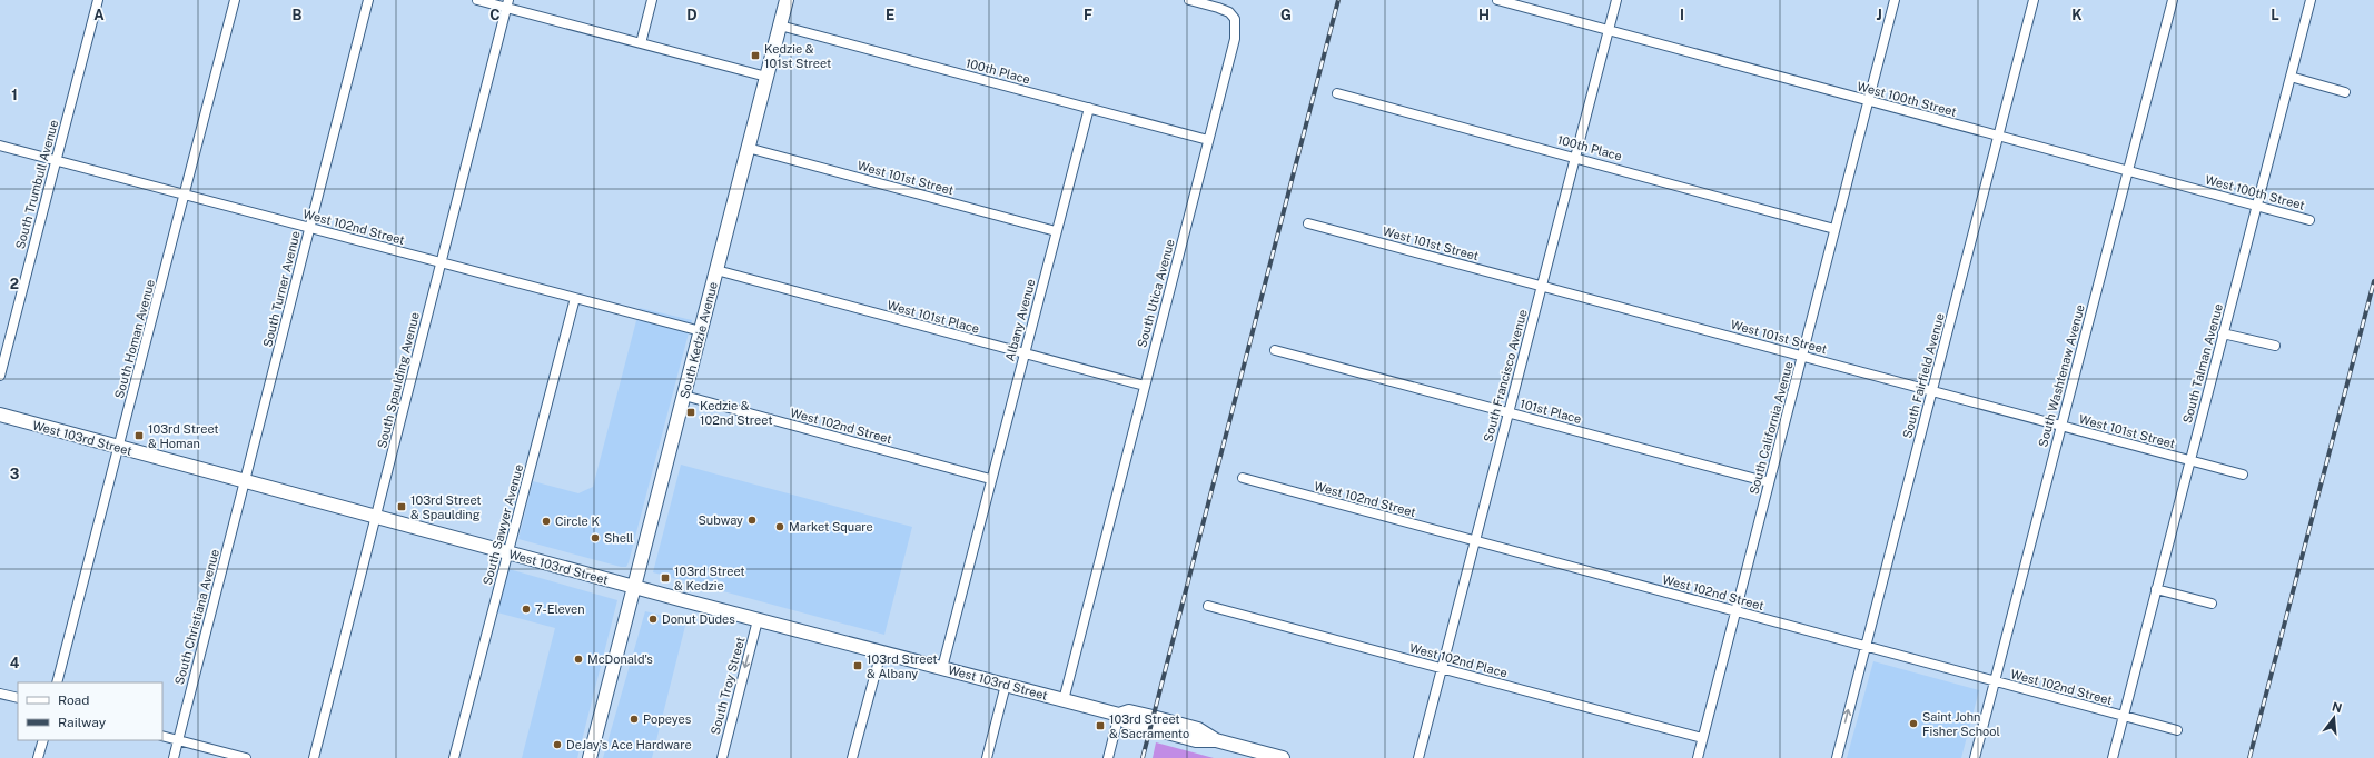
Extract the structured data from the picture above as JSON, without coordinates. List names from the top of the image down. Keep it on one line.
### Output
{"streets":{"main road":["South Kedzie Avenue","West 103rd Street"],"street":["100th Place","West 100th Street","West 101st Street","South Trumbull Avenue","West 102nd Street","South Turner Avenue","South Utica Avenue","West 101st Place","Albany Avenue","South Homan Avenue","South Talman Avenue","South Francisco Avenue","South Fairfield Avenue","South Washtenaw Avenue","South Spaulding Avenue","101st Place","South California Avenue","South Sawyer Avenue","South Christiana Avenue","West 102nd Place","South Troy Street"]},"crossings":[["100th Place","South Utica Avenue"],["100th Place","Albany Avenue"],["100th Place","South Kedzie Avenue"],["100th Place","South Francisco Avenue"],["100th Place","South California Avenue"],["West 100th Street","South Talman Avenue"],["West 100th Street","South Francisco Avenue"],["West 100th Street","South Fairfield Avenue"],["West 100th Street","South Washtenaw Avenue"],["West 100th Street","South California Avenue"],["West 101st Street","Albany Avenue"],["West 101st Street","South Kedzie Avenue"],["West 101st Street","South Talman Avenue"],["West 101st Street","South Francisco Avenue"],["West 101st Street","South Fairfield Avenue"],["West 101st Street","South Washtenaw Avenue"],["West 101st Street","South California Avenue"],["South Trumbull Avenue","West 102nd Street"],["West 102nd Street","South Turner Avenue"],["West 102nd Street","Albany Avenue"],["West 102nd Street","South Homan Avenue"],["West 102nd Street","South Kedzie Avenue"],["West 102nd Street","South Talman Avenue"],["West 102nd Street","South Francisco Avenue"],["West 102nd Street","South Fairfield Avenue"],["West 102nd Street","South Washtenaw Avenue"],["West 102nd Street","South Spaulding Avenue"],["West 102nd Street","South California Avenue"],["West 102nd Street","South Sawyer Avenue"],["South Turner Avenue","West 103rd Street"],["South Turner Avenue","South Christiana Avenue"],["South Utica Avenue","West 101st Place"],["South Utica Avenue","West 103rd Street"],["West 101st Place","Albany Avenue"],["West 101st Place","South Kedzie Avenue"],["Albany Avenue","West 103rd Street"],["South Homan Avenue","West 103rd Street"],["South Kedzie Avenue","West 103rd Street"],["South Francisco Avenue","101st Place"],["South Francisco Avenue","West 102nd Place"],["South Spaulding Avenue","West 103rd Street"],["101st Place","South California Avenue"],["South California Avenue","West 102nd Place"],["West 103rd Street","South Sawyer Avenue"],["West 103rd Street","South Christiana Avenue"],["West 103rd Street","South Troy Street"]],"one_way":["South Troy Street"],"places":{"transit":["Kedzie & 101st Street","Kedzie & 102nd Street","103rd Street & Homan","103rd Street & Spaulding","103rd Street & Kedzie","103rd Street & Albany","103rd Street & Sacramento"],"other":["Subway","Circle K","Market Square","Shell","7-Eleven","Donut Dudes","McDonald's","Popeyes","Saint John Fisher School","DeJay's Ace Hardware"]},"legend":["Road","Railway"],"north":"top","grid":{"columns":["A","B","C","D","E","F","G","H","I","J","K","L"],"rows":["1","2","3","4"]}}
